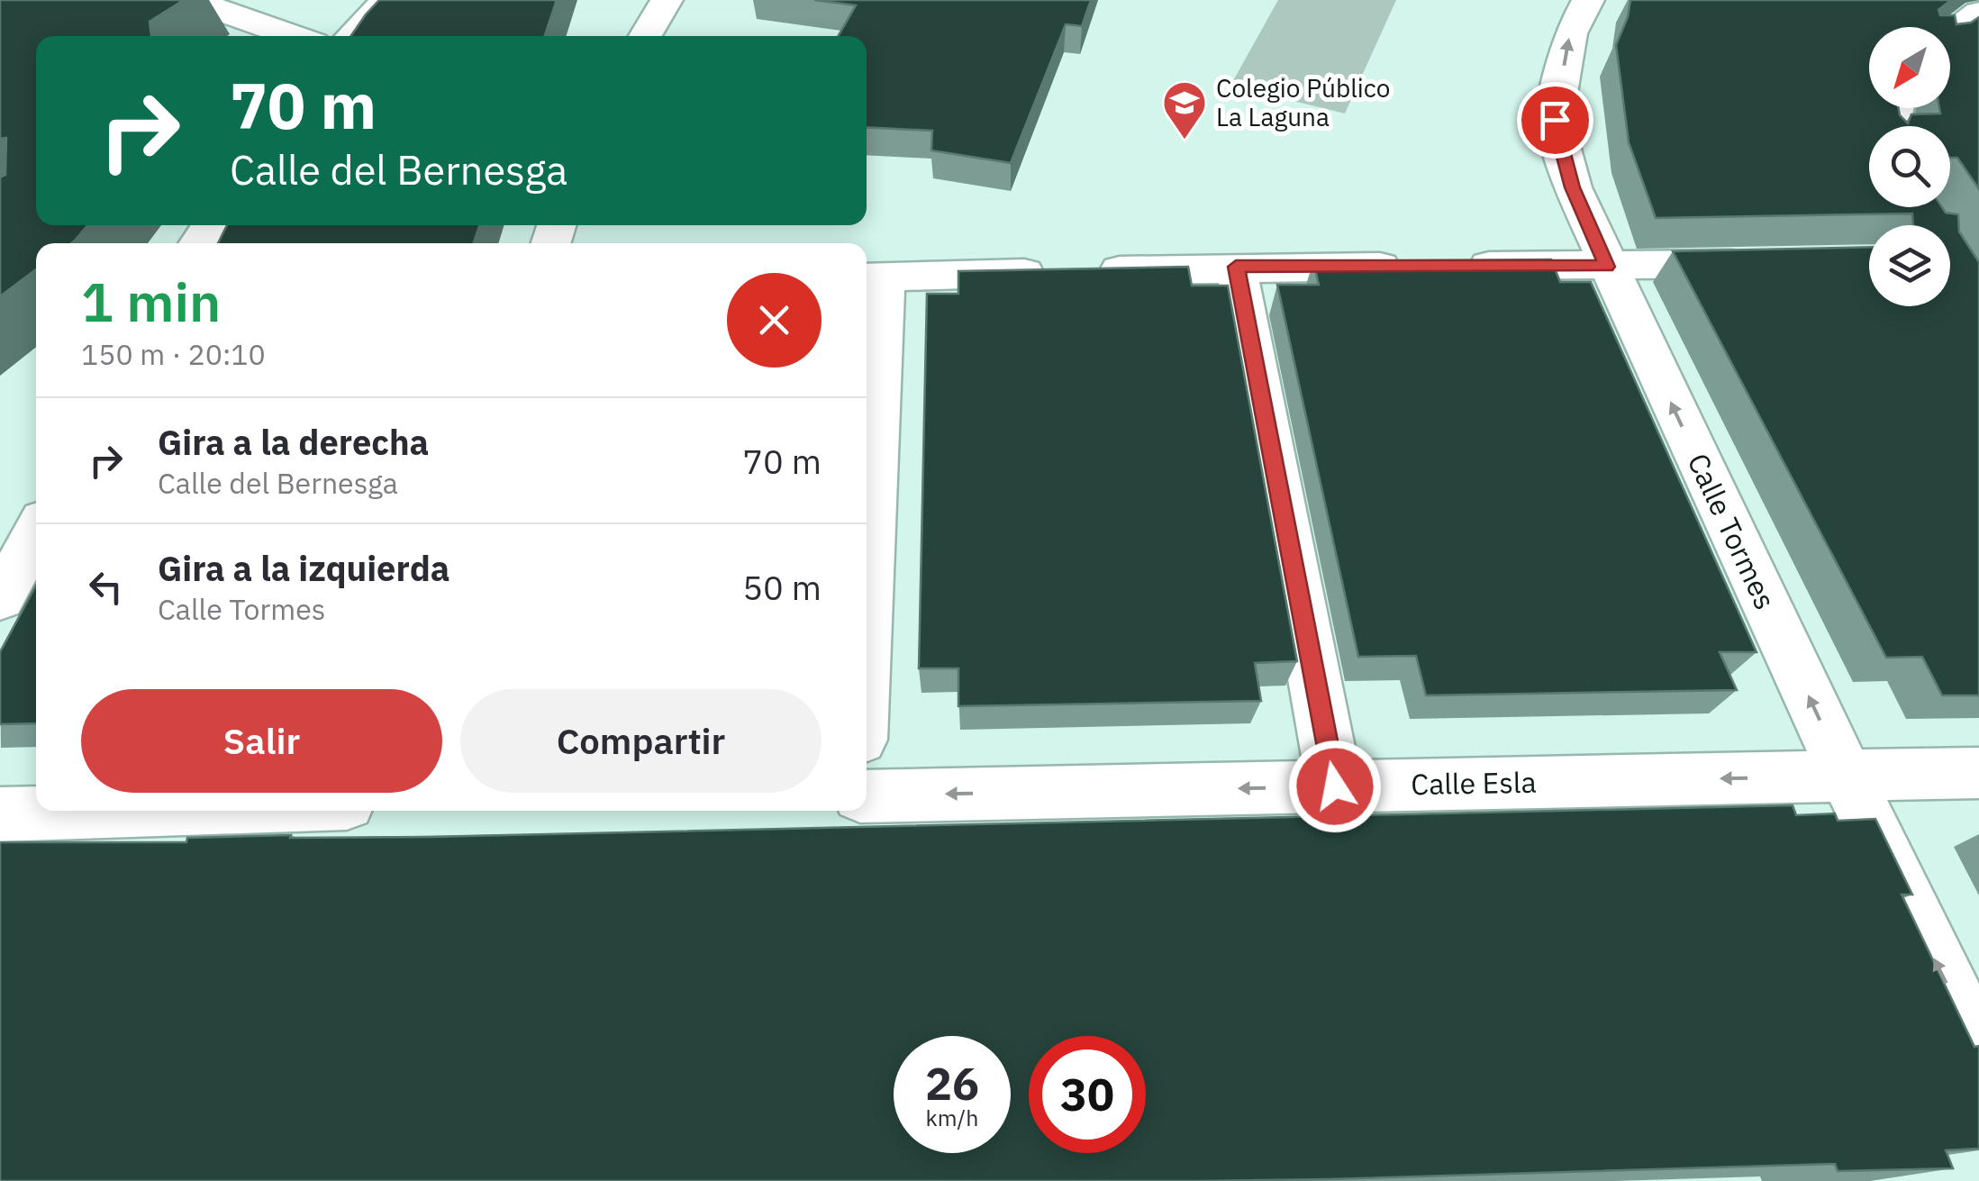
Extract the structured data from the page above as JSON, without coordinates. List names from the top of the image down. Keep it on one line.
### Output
{"streets":{"street":["Calle Tormes","Calle Esla"]},"crossings":[["Calle Tormes","Calle Esla"]],"one_way":["Calle Esla"],"places":{"school or university":["Colegio Público La Laguna"]},"north":"bottom left","page":{"turn":["70 m","Calle del Bernesga"],"heading":["1 min","150 m · 20:10"],"list":[{"name":"Gira a la derecha","note":"Calle del Bernesga","value":"70 m"},{"name":"Gira a la izquierda","note":"Calle Tormes","value":"50 m"}],"buttons":["Salir","Compartir"],"speed":"26 km/h","limit":"30"}}
